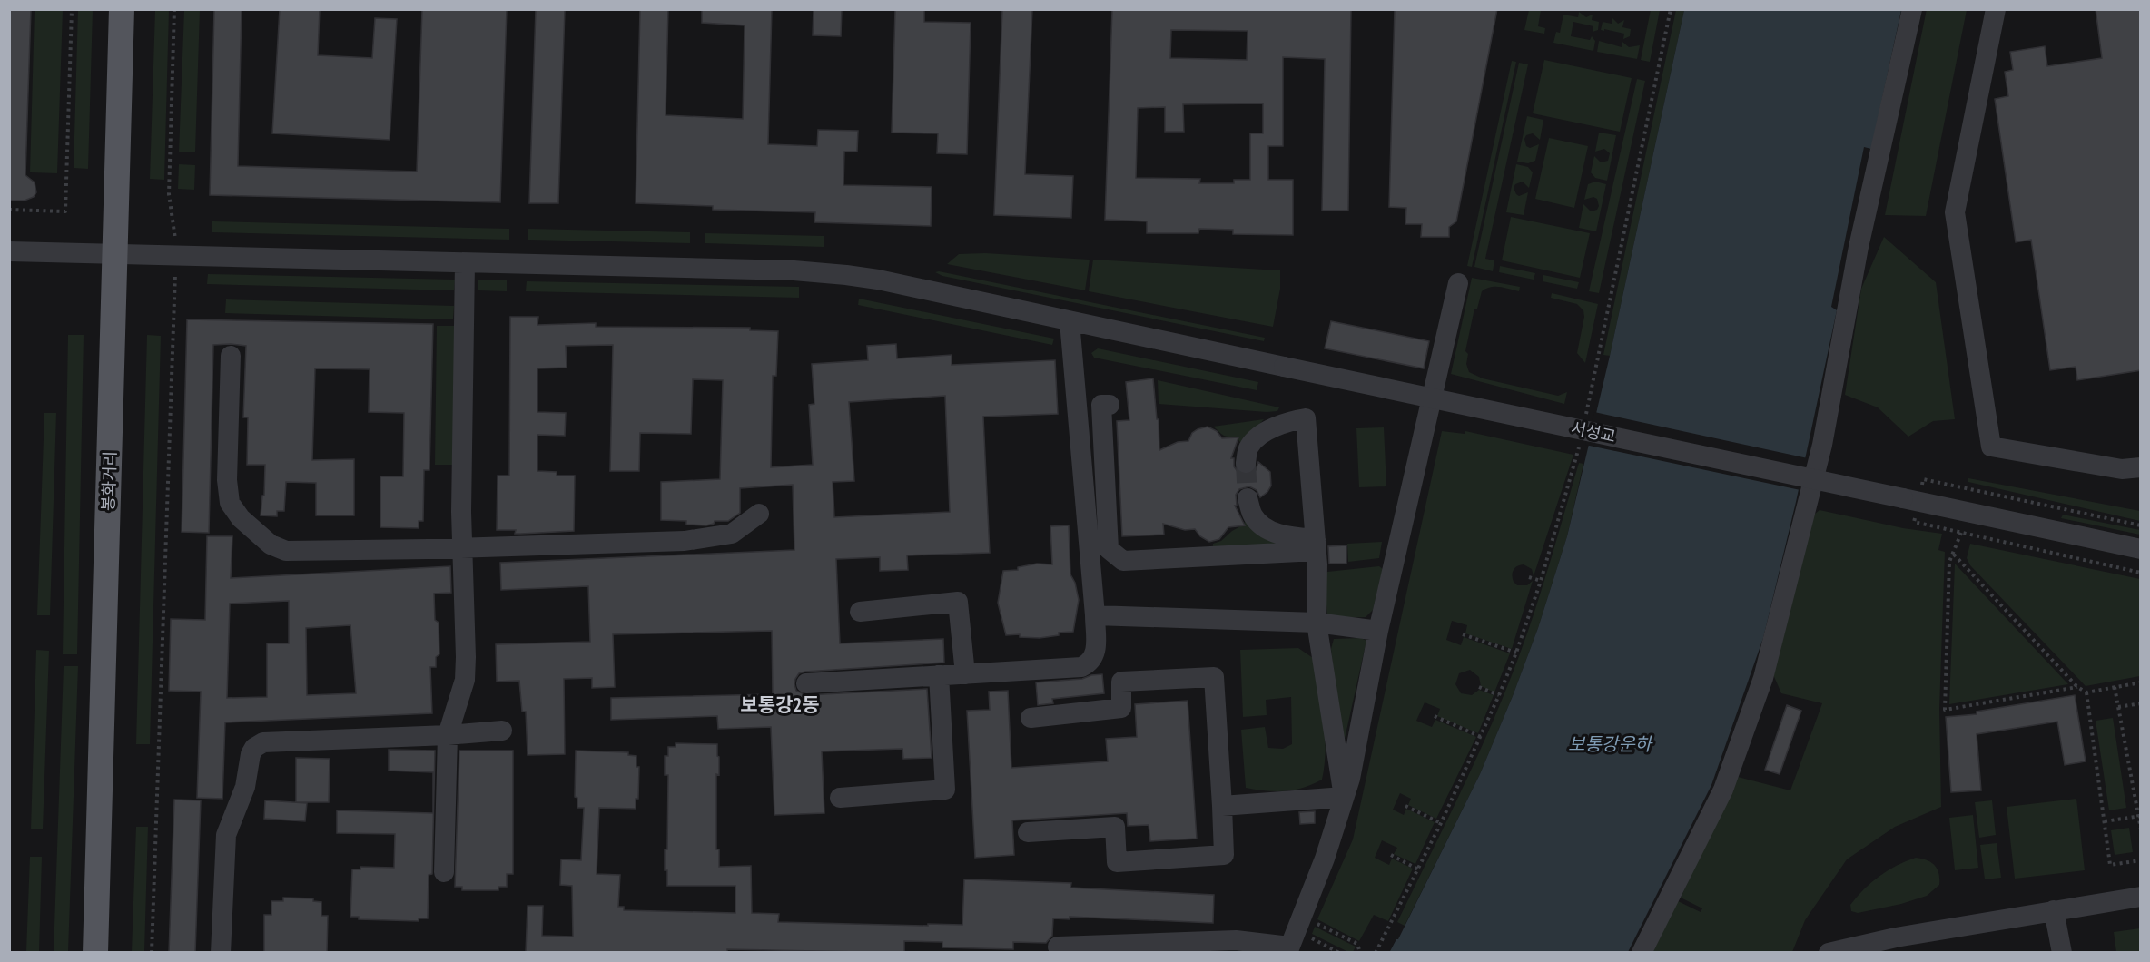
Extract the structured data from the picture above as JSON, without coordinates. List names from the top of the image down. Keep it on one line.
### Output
{"streets":{"main road":["봉화거리"],"street":["서성교"]},"crossings":[["서성교","봉화거리"]],"districts":["보통강2동"],"water":["보통강운하"]}
